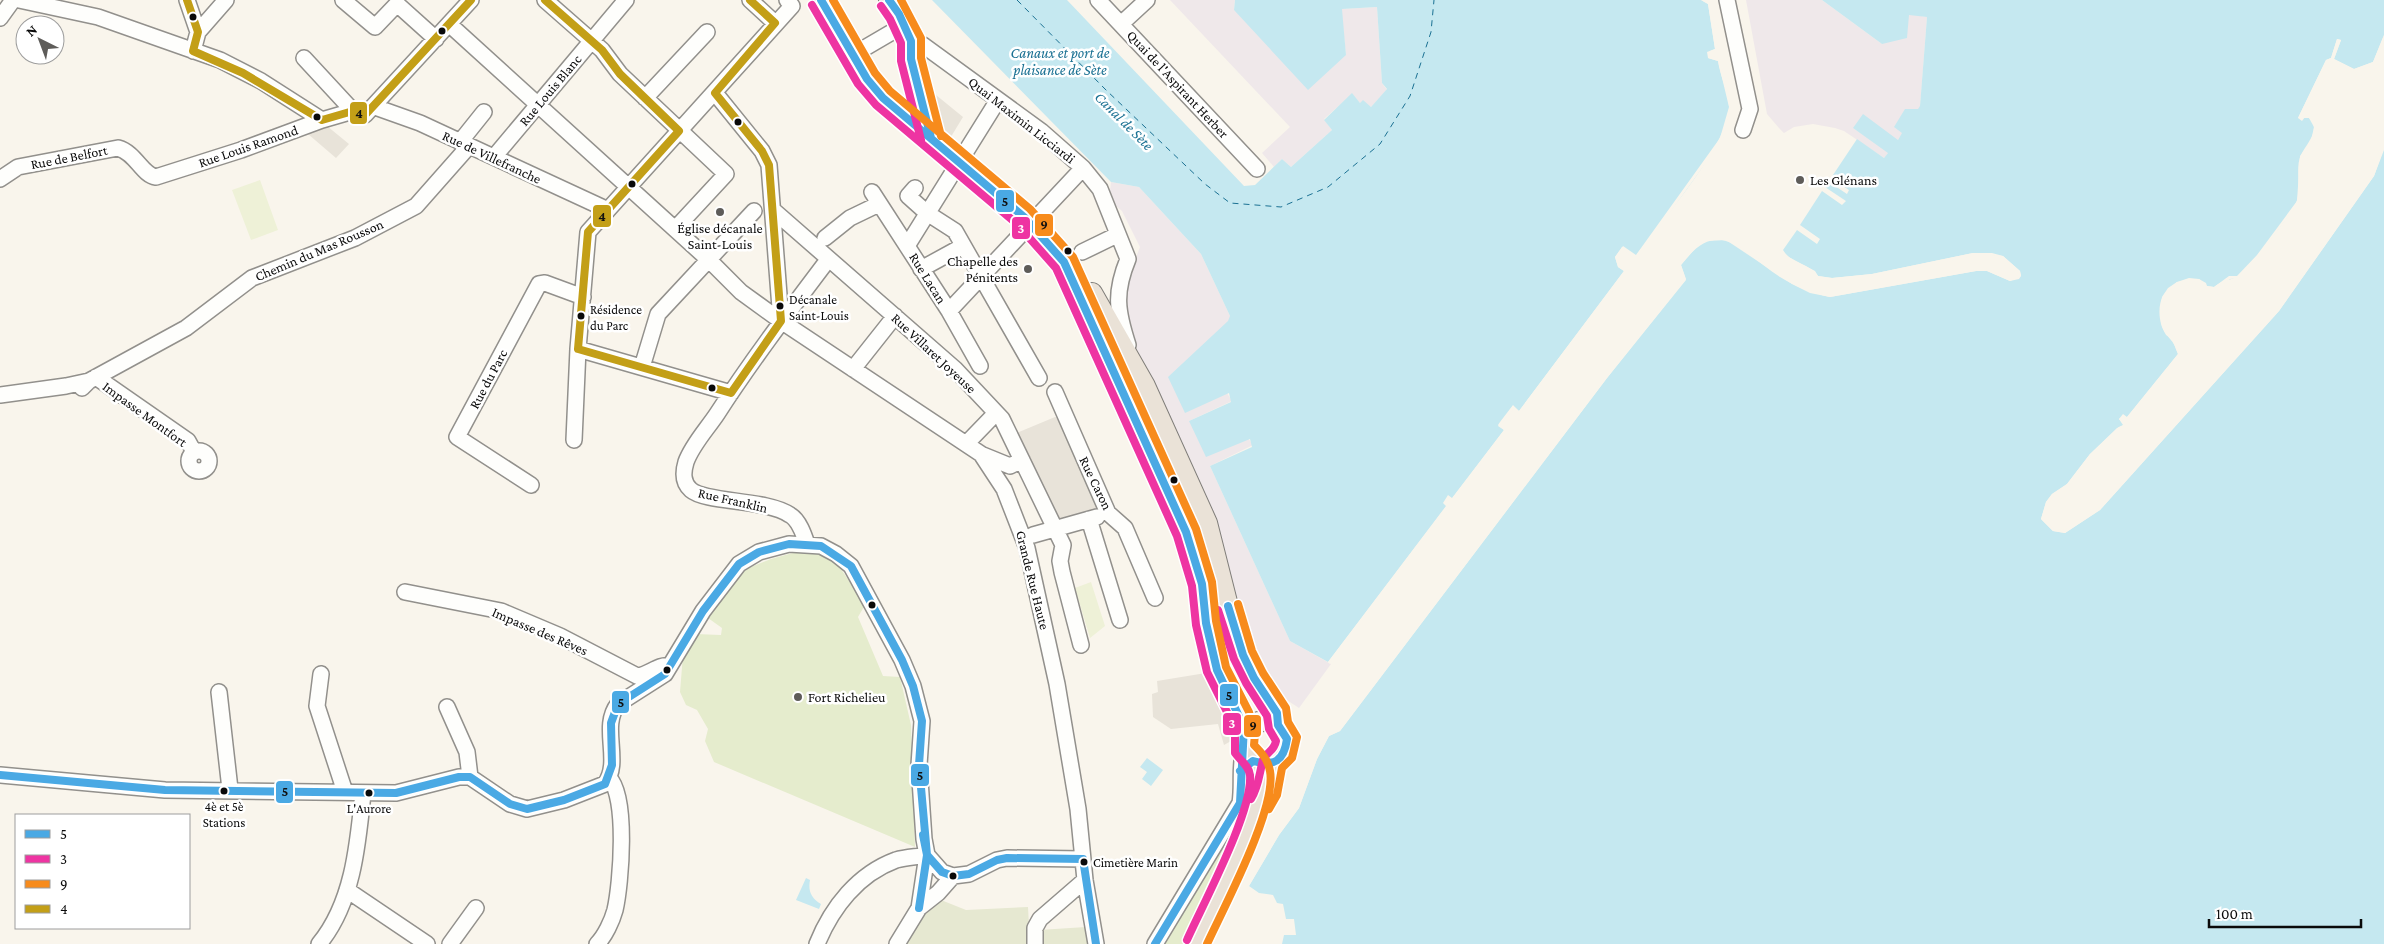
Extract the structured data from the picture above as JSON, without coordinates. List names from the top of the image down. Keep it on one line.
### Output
{"streets":{"street":["Quai de l'Aspirant Herber","Rue Louis Blanc","Quai Maximin Licciardi","Rue Louis Ramond","Rue de Belfort","Rue de Villefranche","Chemin du Mas Rousson","Rue Lacan","Rue Villaret Joyeuse","Rue du Parc","Impasse Montfort","Rue Caron","Rue Franklin","Grande Rue Haute","Impasse des Rêves"]},"crossings":[["Rue Louis Blanc","Rue de Villefranche"],["Rue Louis Blanc","Grande Rue Haute"],["Rue Louis Ramond","Rue de Belfort"],["Rue Louis Ramond","Rue de Villefranche"],["Rue de Villefranche","Chemin du Mas Rousson"],["Chemin du Mas Rousson","Impasse Montfort"],["Rue Franklin","Grande Rue Haute"]],"water":["Canaux et port de plaisance de Sète","Canal de Sète"],"places":["Les Glénans","Église décanale Saint-Louis","Chapelle des Pénitents","Décanale Saint-Louis","Résidence du Parc","Fort Richelieu","4è et 5è Stations","L'Aurore","Cimetière Marin"],"lines":["transit line 5","transit line 9","transit line 4","transit line 3"],"legend":["5","3","9","4"],"scale_bar":"100 m","north":"top left"}
